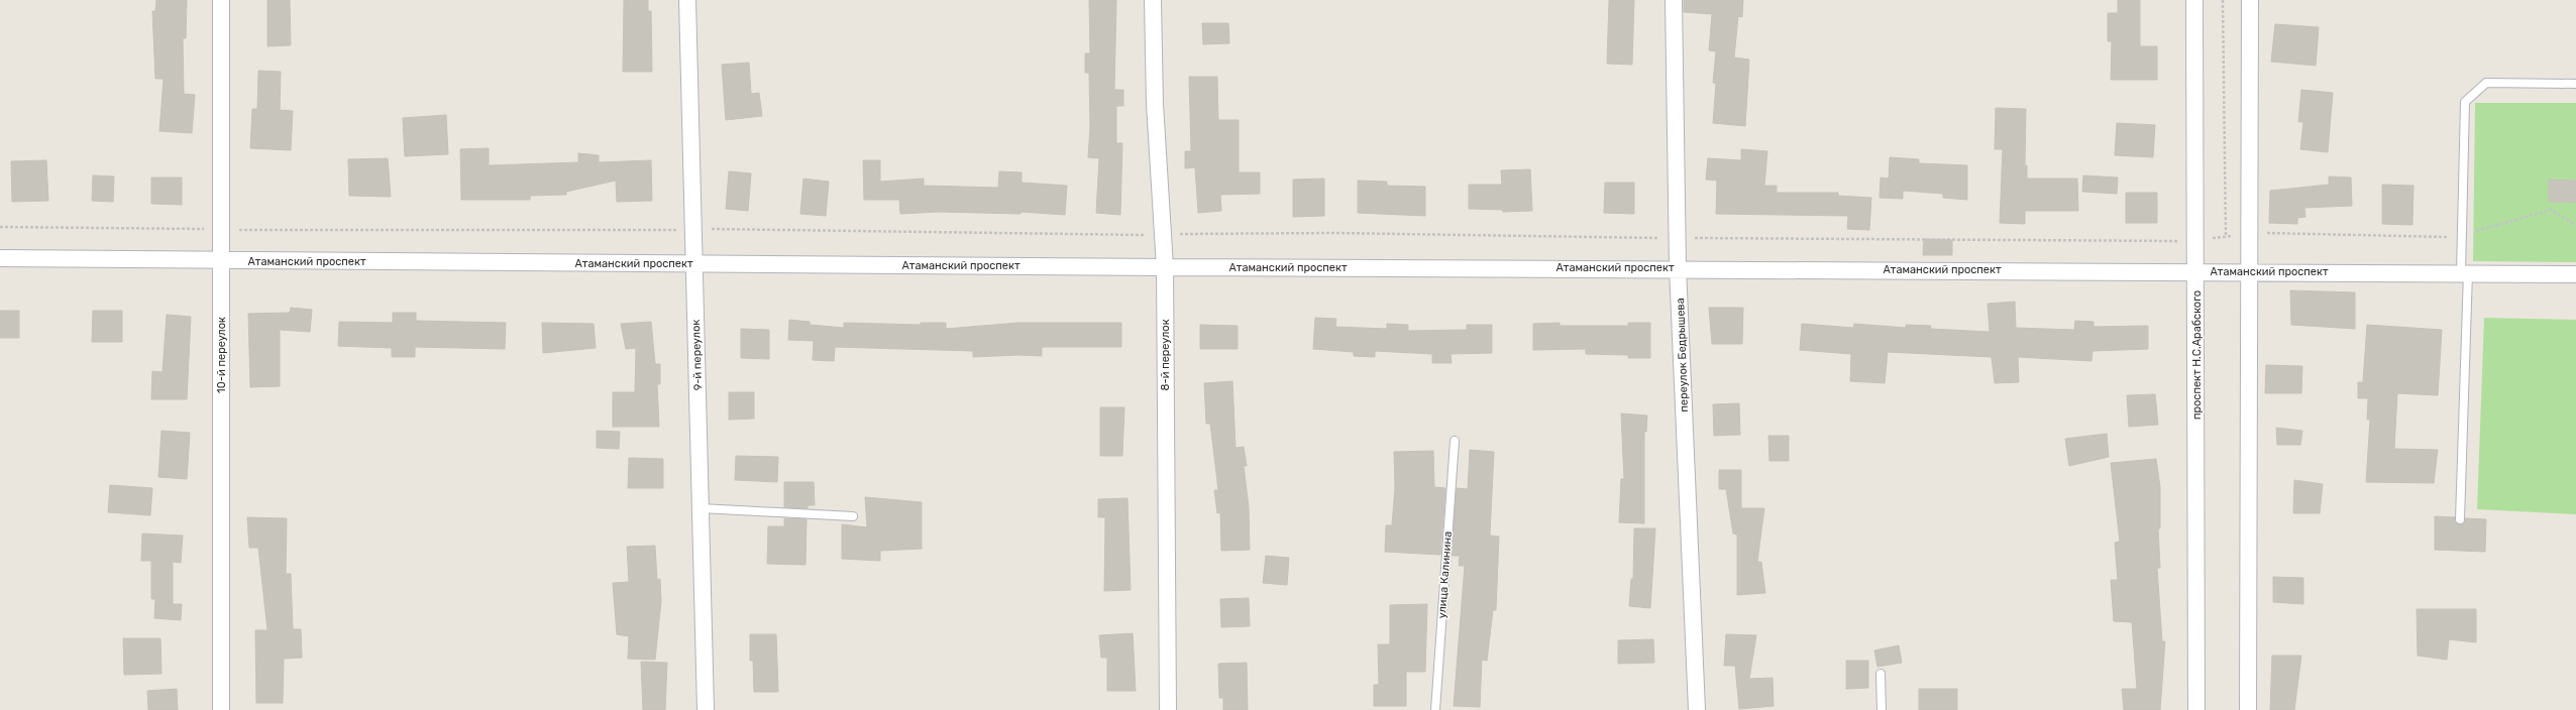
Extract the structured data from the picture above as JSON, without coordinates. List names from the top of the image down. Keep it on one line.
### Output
{"streets":{"street":["Атаманский проспект","10-й переулок","9-й переулок","8-й переулок","переулок Бедрышева","проспект Н.С.Арабского"],"lane":["улица Калинина"]},"crossings":[["Атаманский проспект","10-й переулок"],["Атаманский проспект","9-й переулок"],["Атаманский проспект","8-й переулок"],["Атаманский проспект","переулок Бедрышева"],["Атаманский проспект","проспект Н.С.Арабского"]]}
